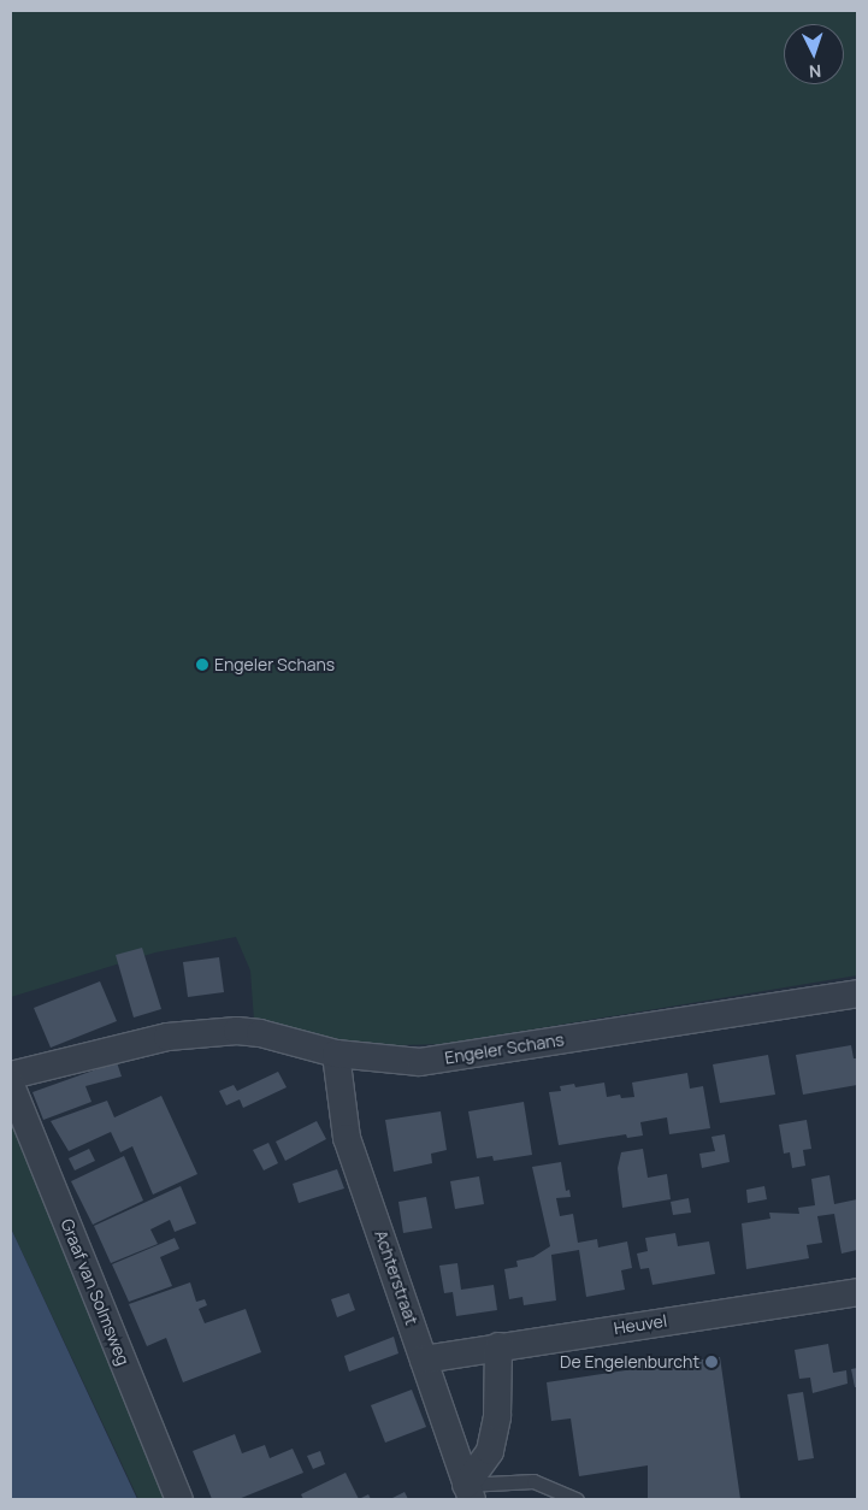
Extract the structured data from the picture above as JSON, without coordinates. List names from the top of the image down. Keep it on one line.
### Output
{"streets":{"street":["Engeler Schans","Achterstraat","Graaf van Solmsweg","Heuvel"]},"crossings":[["Engeler Schans","Achterstraat"],["Achterstraat","Heuvel"]],"places":["Engeler Schans","De Engelenburcht"],"north":"bottom"}
